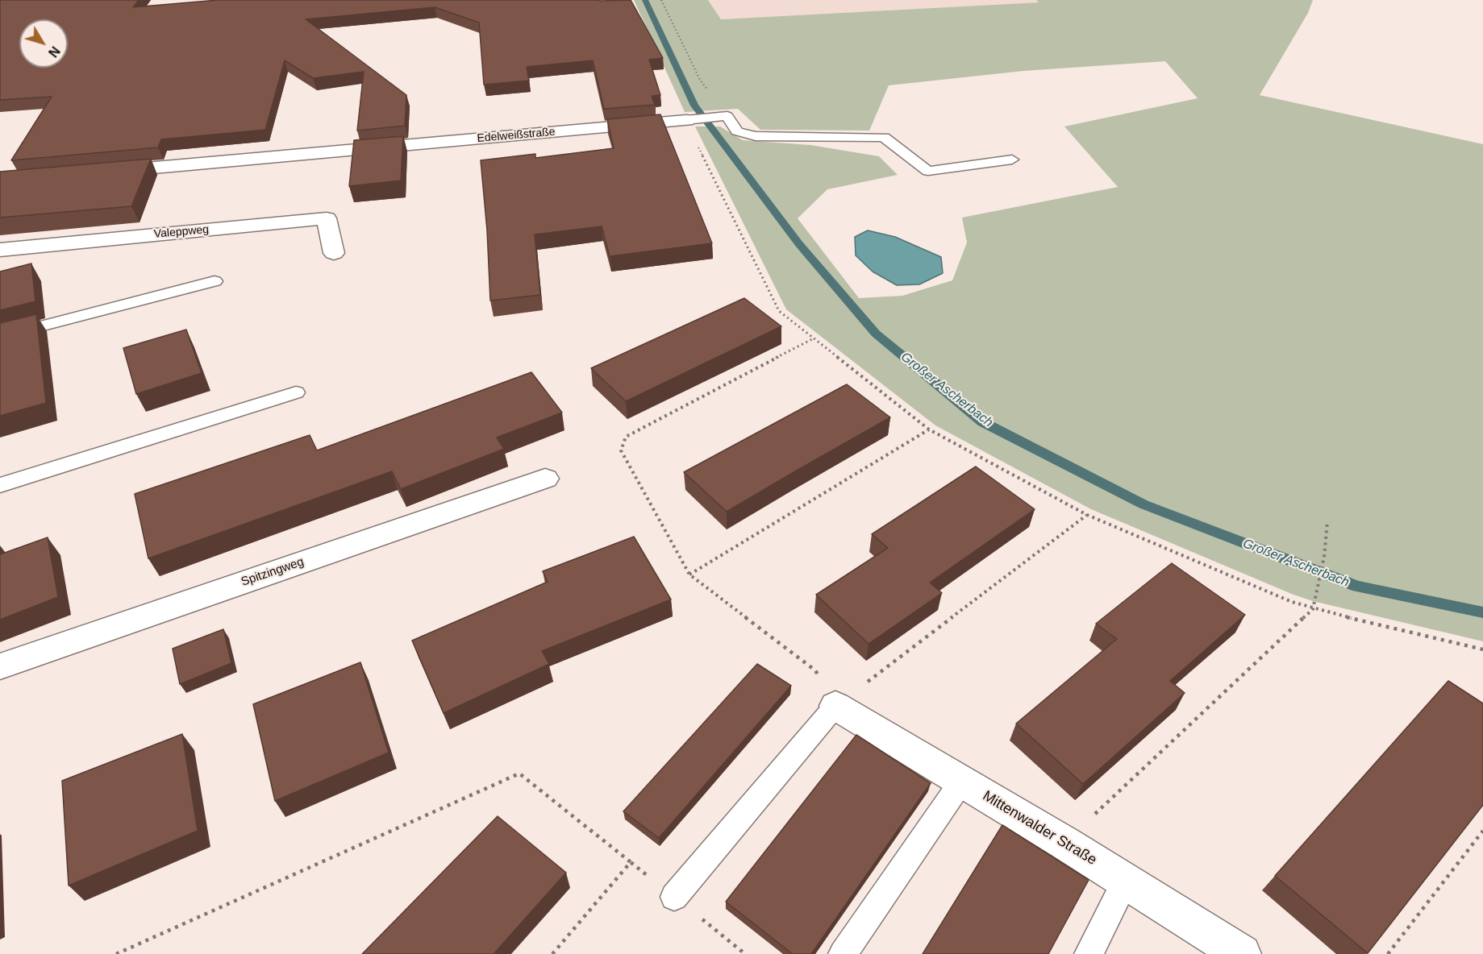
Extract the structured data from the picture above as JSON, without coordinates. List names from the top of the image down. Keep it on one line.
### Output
{"streets":{"street":["Edelweißstraße","Valeppweg","Spitzingweg","Mittenwalder Straße"]},"water":["Großer Ascherbach"],"north":"bottom right"}
